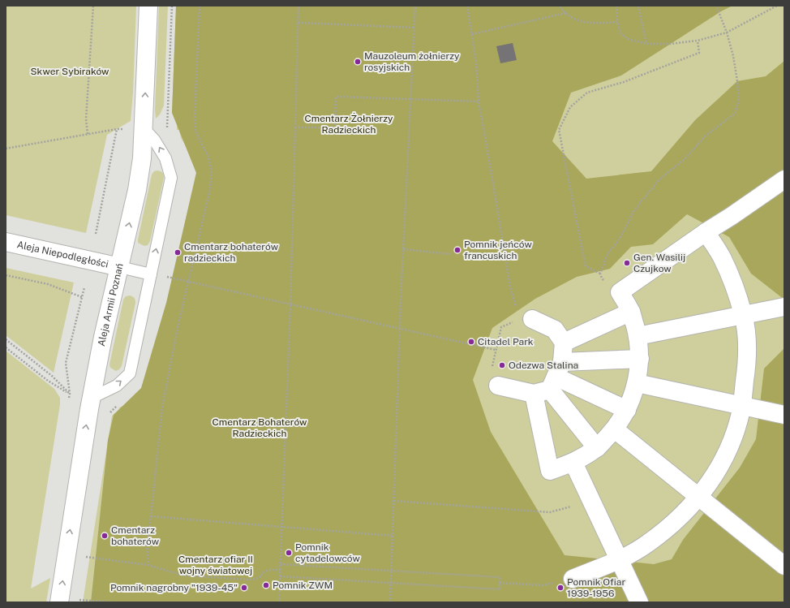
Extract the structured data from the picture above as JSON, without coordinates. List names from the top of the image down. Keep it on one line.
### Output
{"streets":{"street":["Aleja Niepodległości","Aleja Armii Poznań"]},"crossings":[["Aleja Niepodległości","Aleja Armii Poznań"]],"one_way":["Aleja Armii Poznań"],"parks":["Skwer Sybiraków","Cmentarz Żołnierzy Radzieckich","Cmentarz Bohaterów Radzieckich","Cmentarz ofiar II wojny światowej"],"places":["Mauzoleum żołnierzy rosyjskich","Pomnik jeńców francuskich","Cmentarz bohaterów radzieckich","Gen. Wasilij Czujkow","Citadel Park","Odezwa Stalina","Cmentarz bohaterów","Pomnik cytadelowców","Pomnik ZWM","Pomnik nagrobny \"1939-45\"","Pomnik Ofiar 1939-1956"]}
